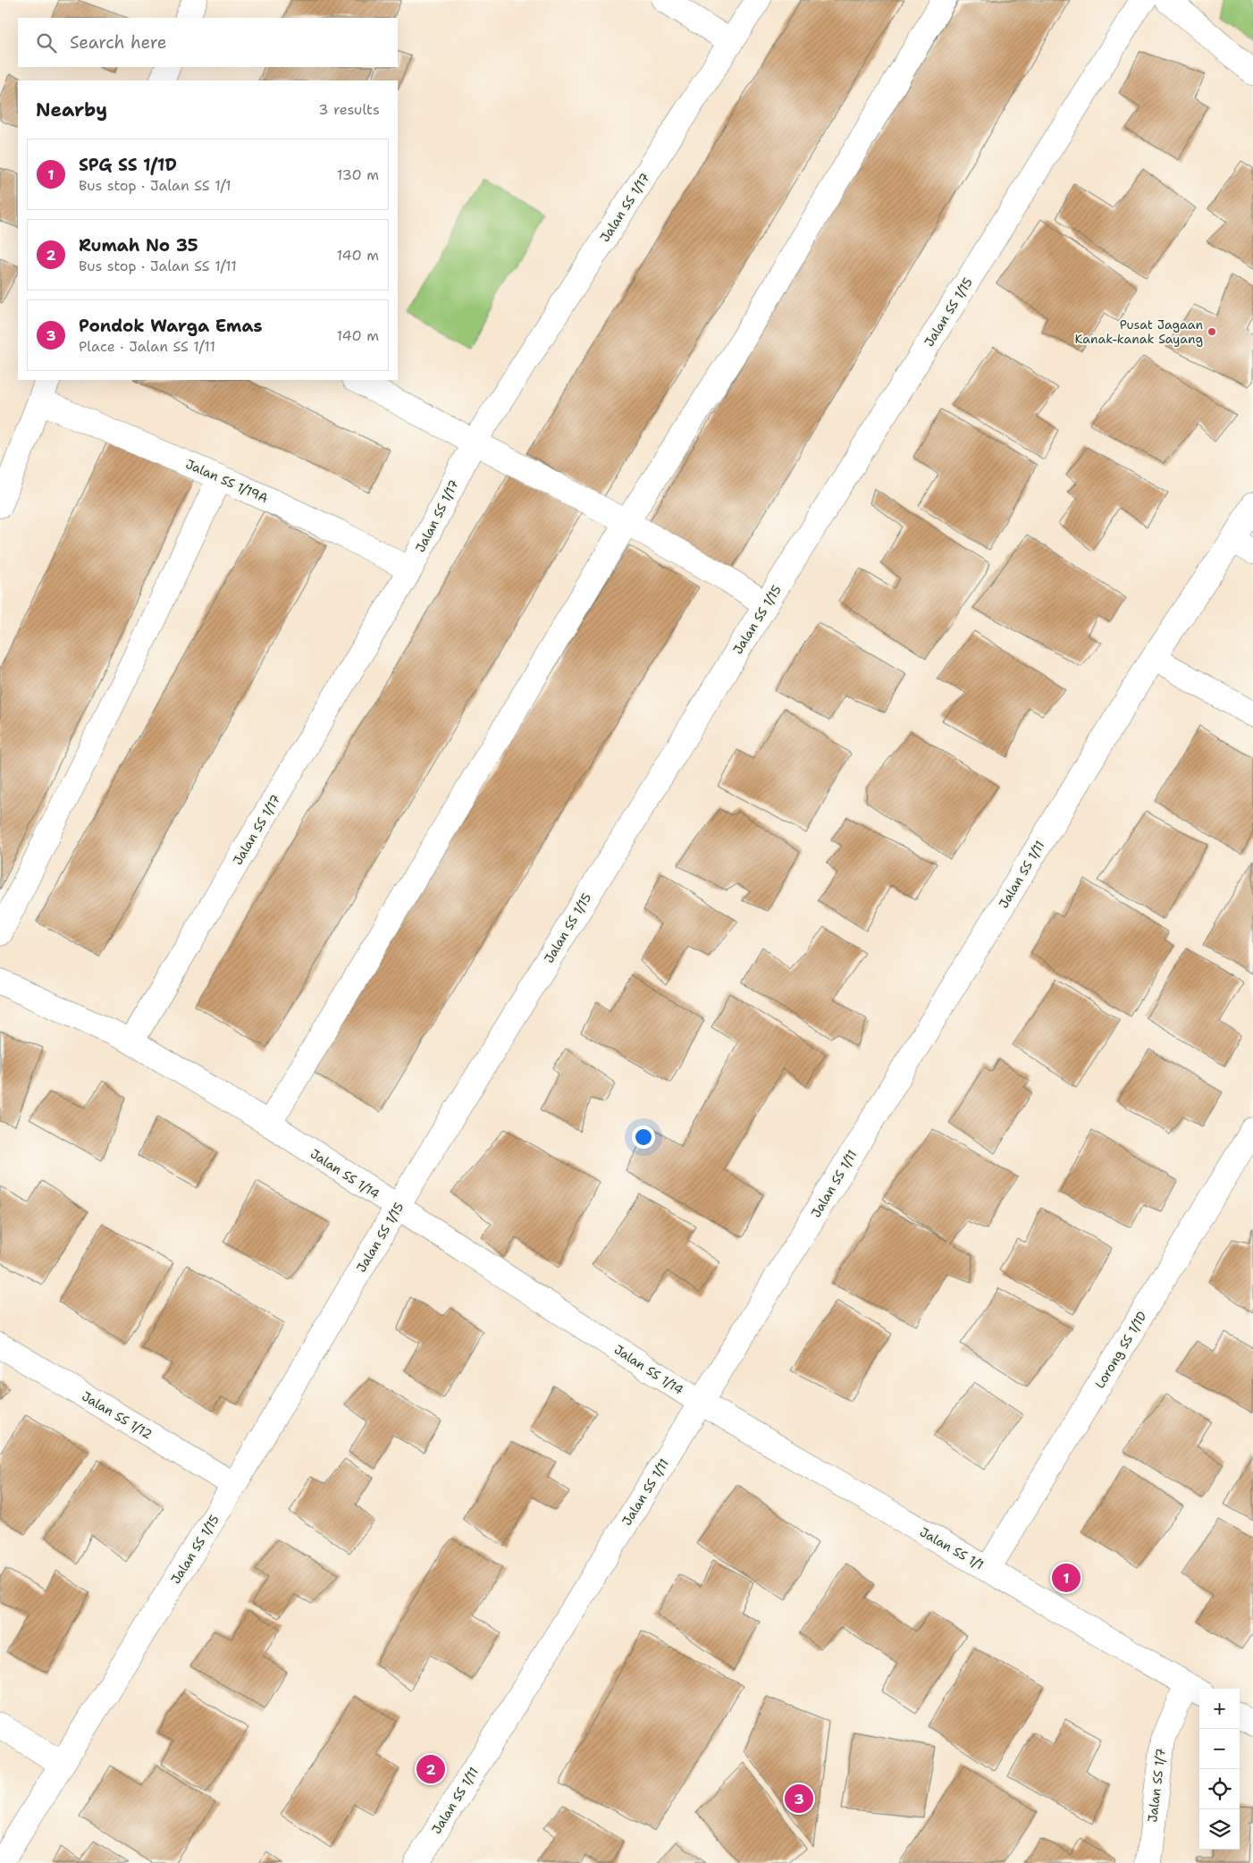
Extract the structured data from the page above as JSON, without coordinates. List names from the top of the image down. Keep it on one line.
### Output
{"streets":{"street":["Jalan SS 1/17","Jalan SS 1/15","Jalan SS 1/19A","Jalan SS 1/11","Jalan SS 1/14","Lorong SS 1/1D","Jalan SS 1/12","Jalan SS 1/1","Jalan SS 1/7"]},"crossings":[["Jalan SS 1/17","Jalan SS 1/19A"],["Jalan SS 1/17","Jalan SS 1/14"],["Jalan SS 1/15","Jalan SS 1/14"],["Jalan SS 1/15","Jalan SS 1/12"],["Jalan SS 1/11","Jalan SS 1/14"],["Jalan SS 1/11","Jalan SS 1/1"],["Jalan SS 1/14","Jalan SS 1/1"],["Lorong SS 1/1D","Jalan SS 1/1"],["Jalan SS 1/1","Jalan SS 1/7"]],"places":["Pusat Jagaan Kanak-kanak Sayang"],"page":{"search":"Search here","heading":["Nearby","3 results"],"list":[{"mark":"1","name":"SPG SS 1/1D","note":"Bus stop · Jalan SS 1/1","value":"130 m"},{"mark":"2","name":"Rumah No 35","note":"Bus stop · Jalan SS 1/11","value":"140 m"},{"mark":"3","name":"Pondok Warga Emas","note":"Place · Jalan SS 1/11","value":"140 m"}],"pins":["1","2","3"],"map_buttons":["+","−"]}}
